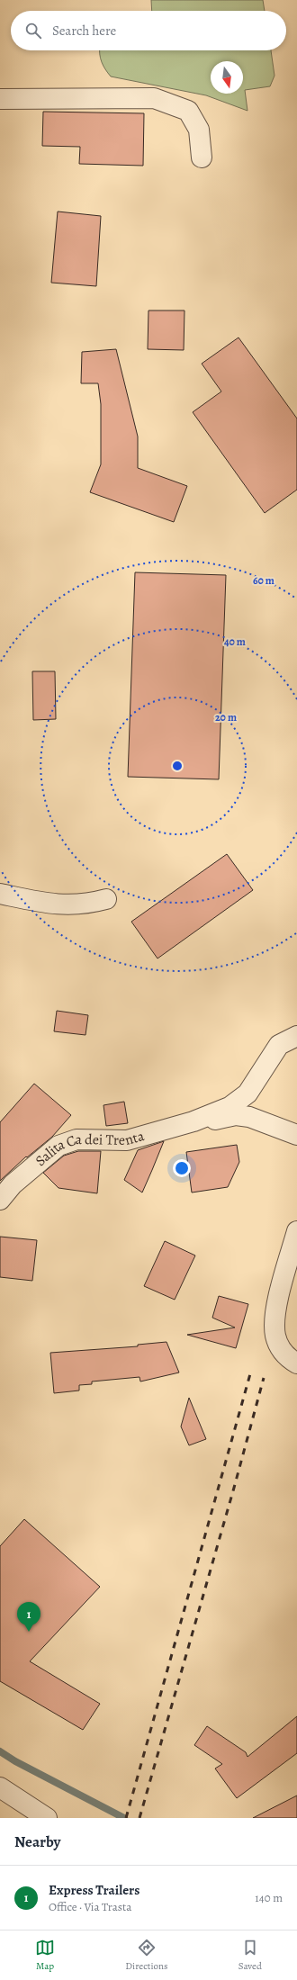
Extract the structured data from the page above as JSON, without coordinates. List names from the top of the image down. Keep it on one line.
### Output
{"streets":{"street":["Salita Ca dei Trenta"]},"north":"bottom","page":{"search":"Search here","pins":"1","heading":"Nearby","list":[{"mark":"1","name":"Express Trailers","note":"Office · Via Trasta","value":"140 m"}],"nav":["Map","Directions","Saved"]},"rings":["60 m","40 m","20 m"]}
